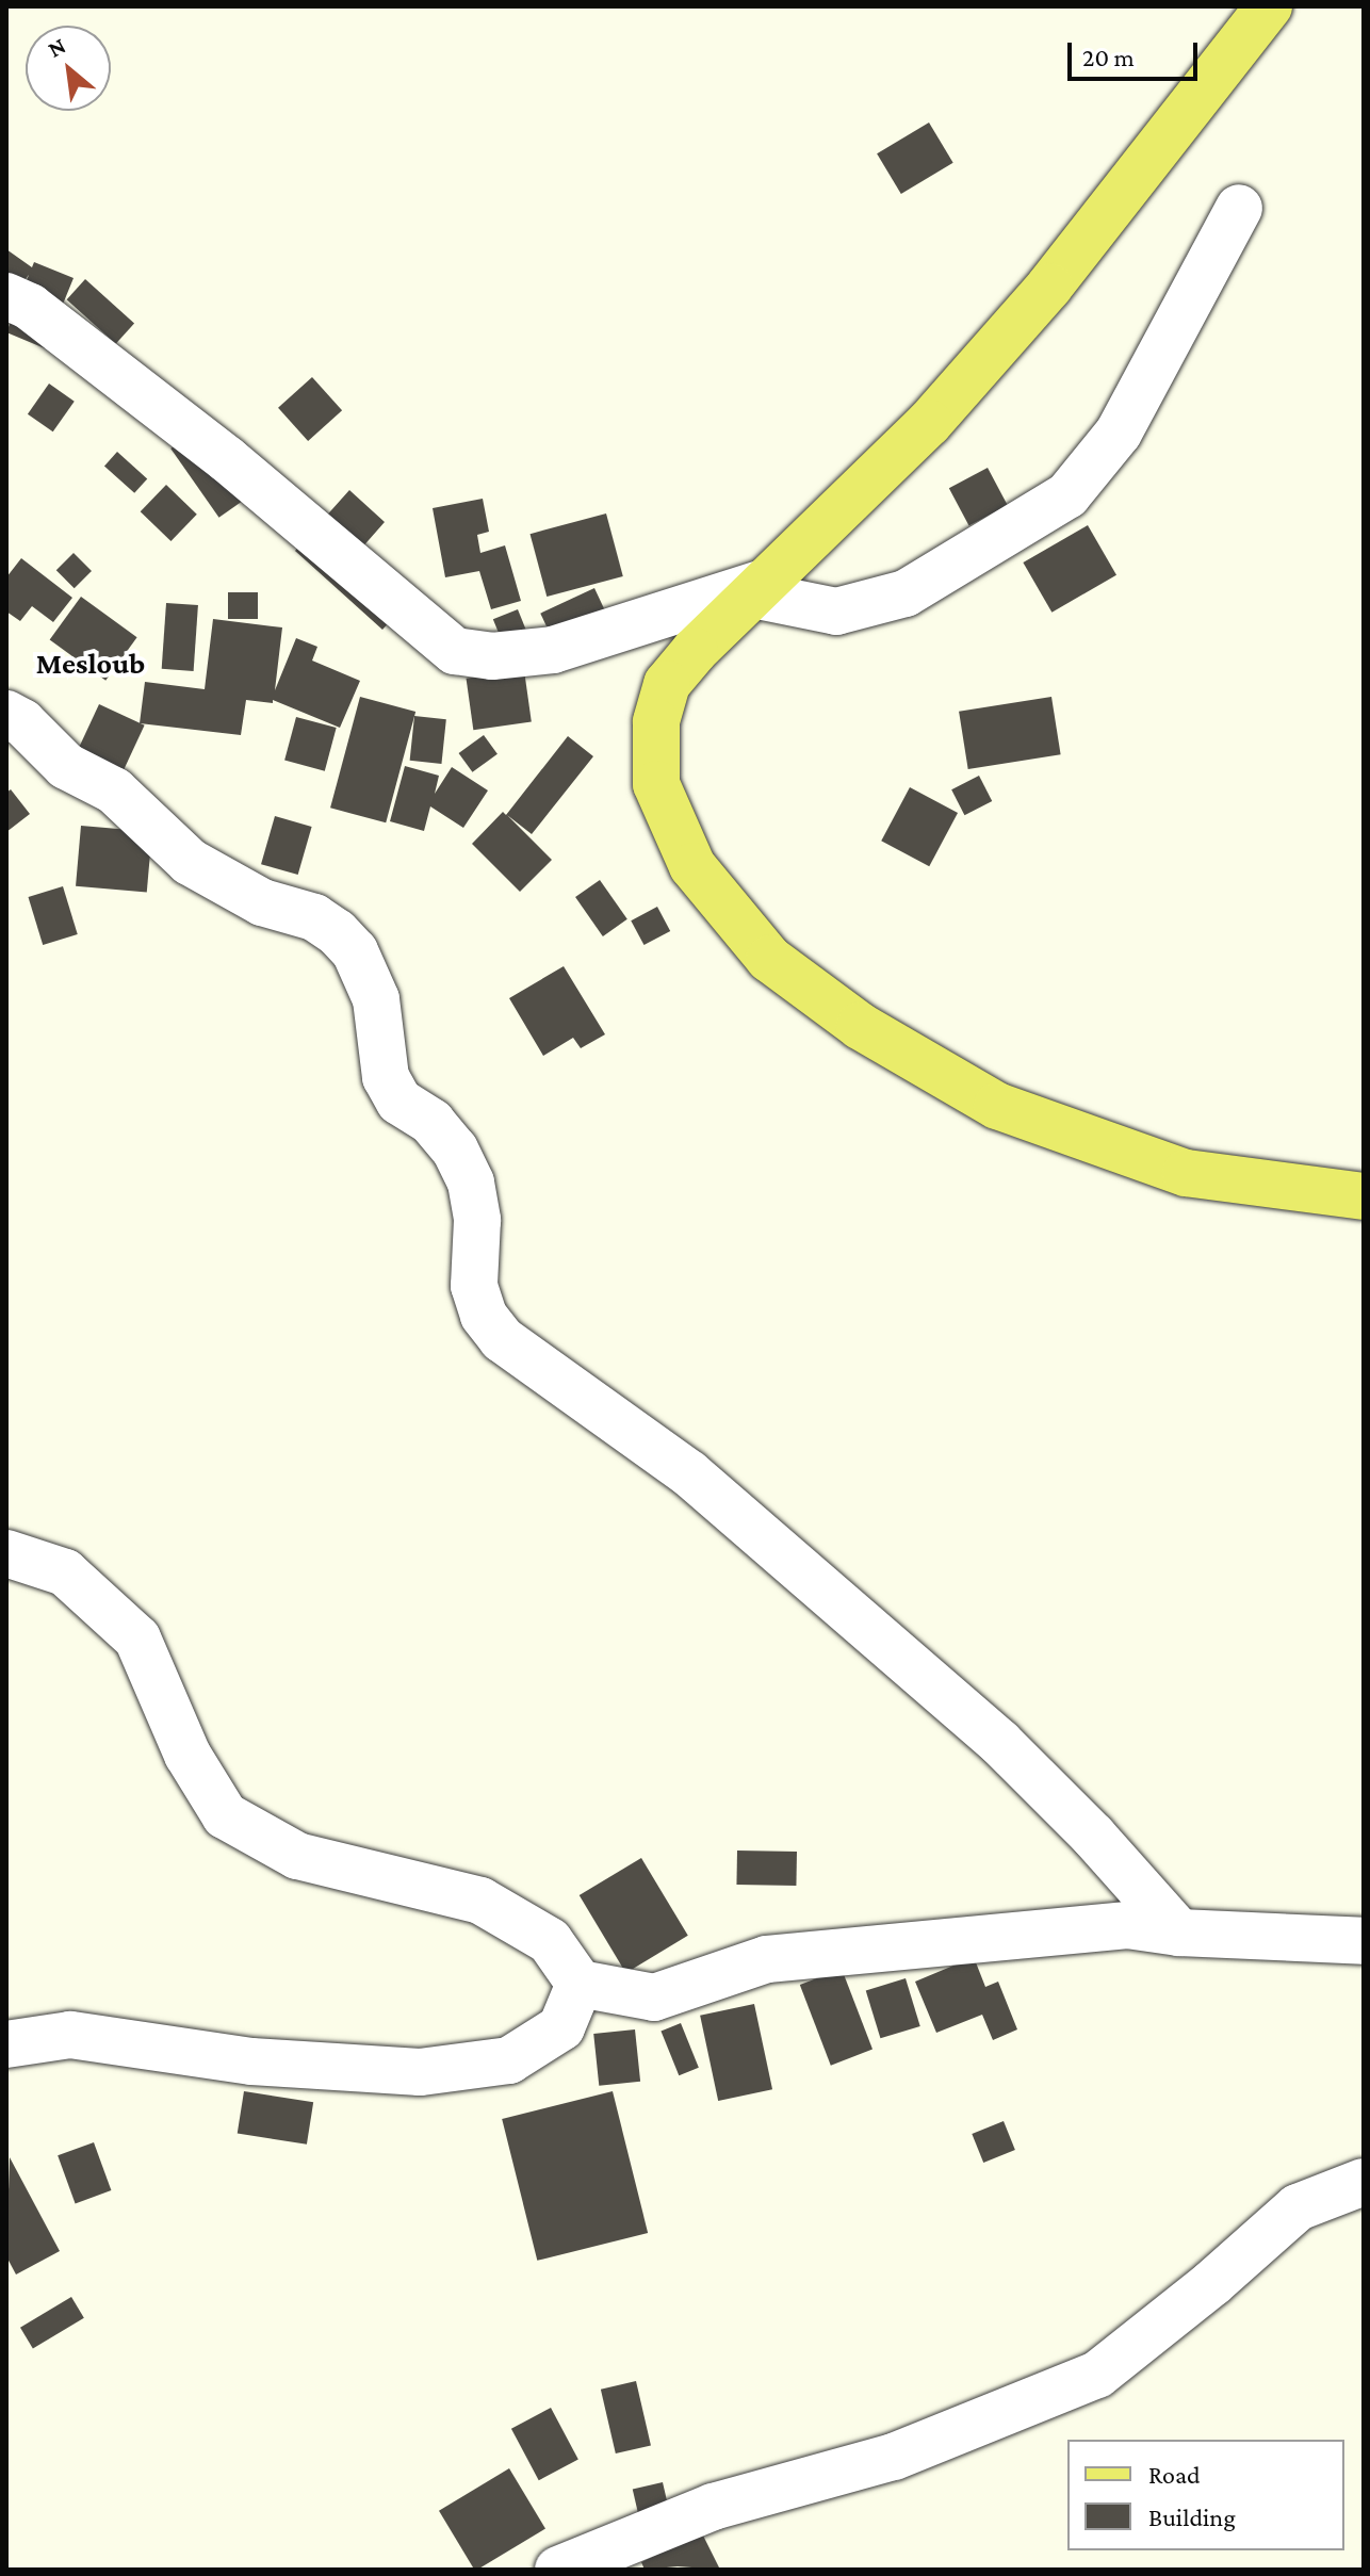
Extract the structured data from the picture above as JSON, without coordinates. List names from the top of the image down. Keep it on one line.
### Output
{"districts":["Mesloub"],"legend":["Road","Building"],"scale_bar":"20 m","north":"top left"}
